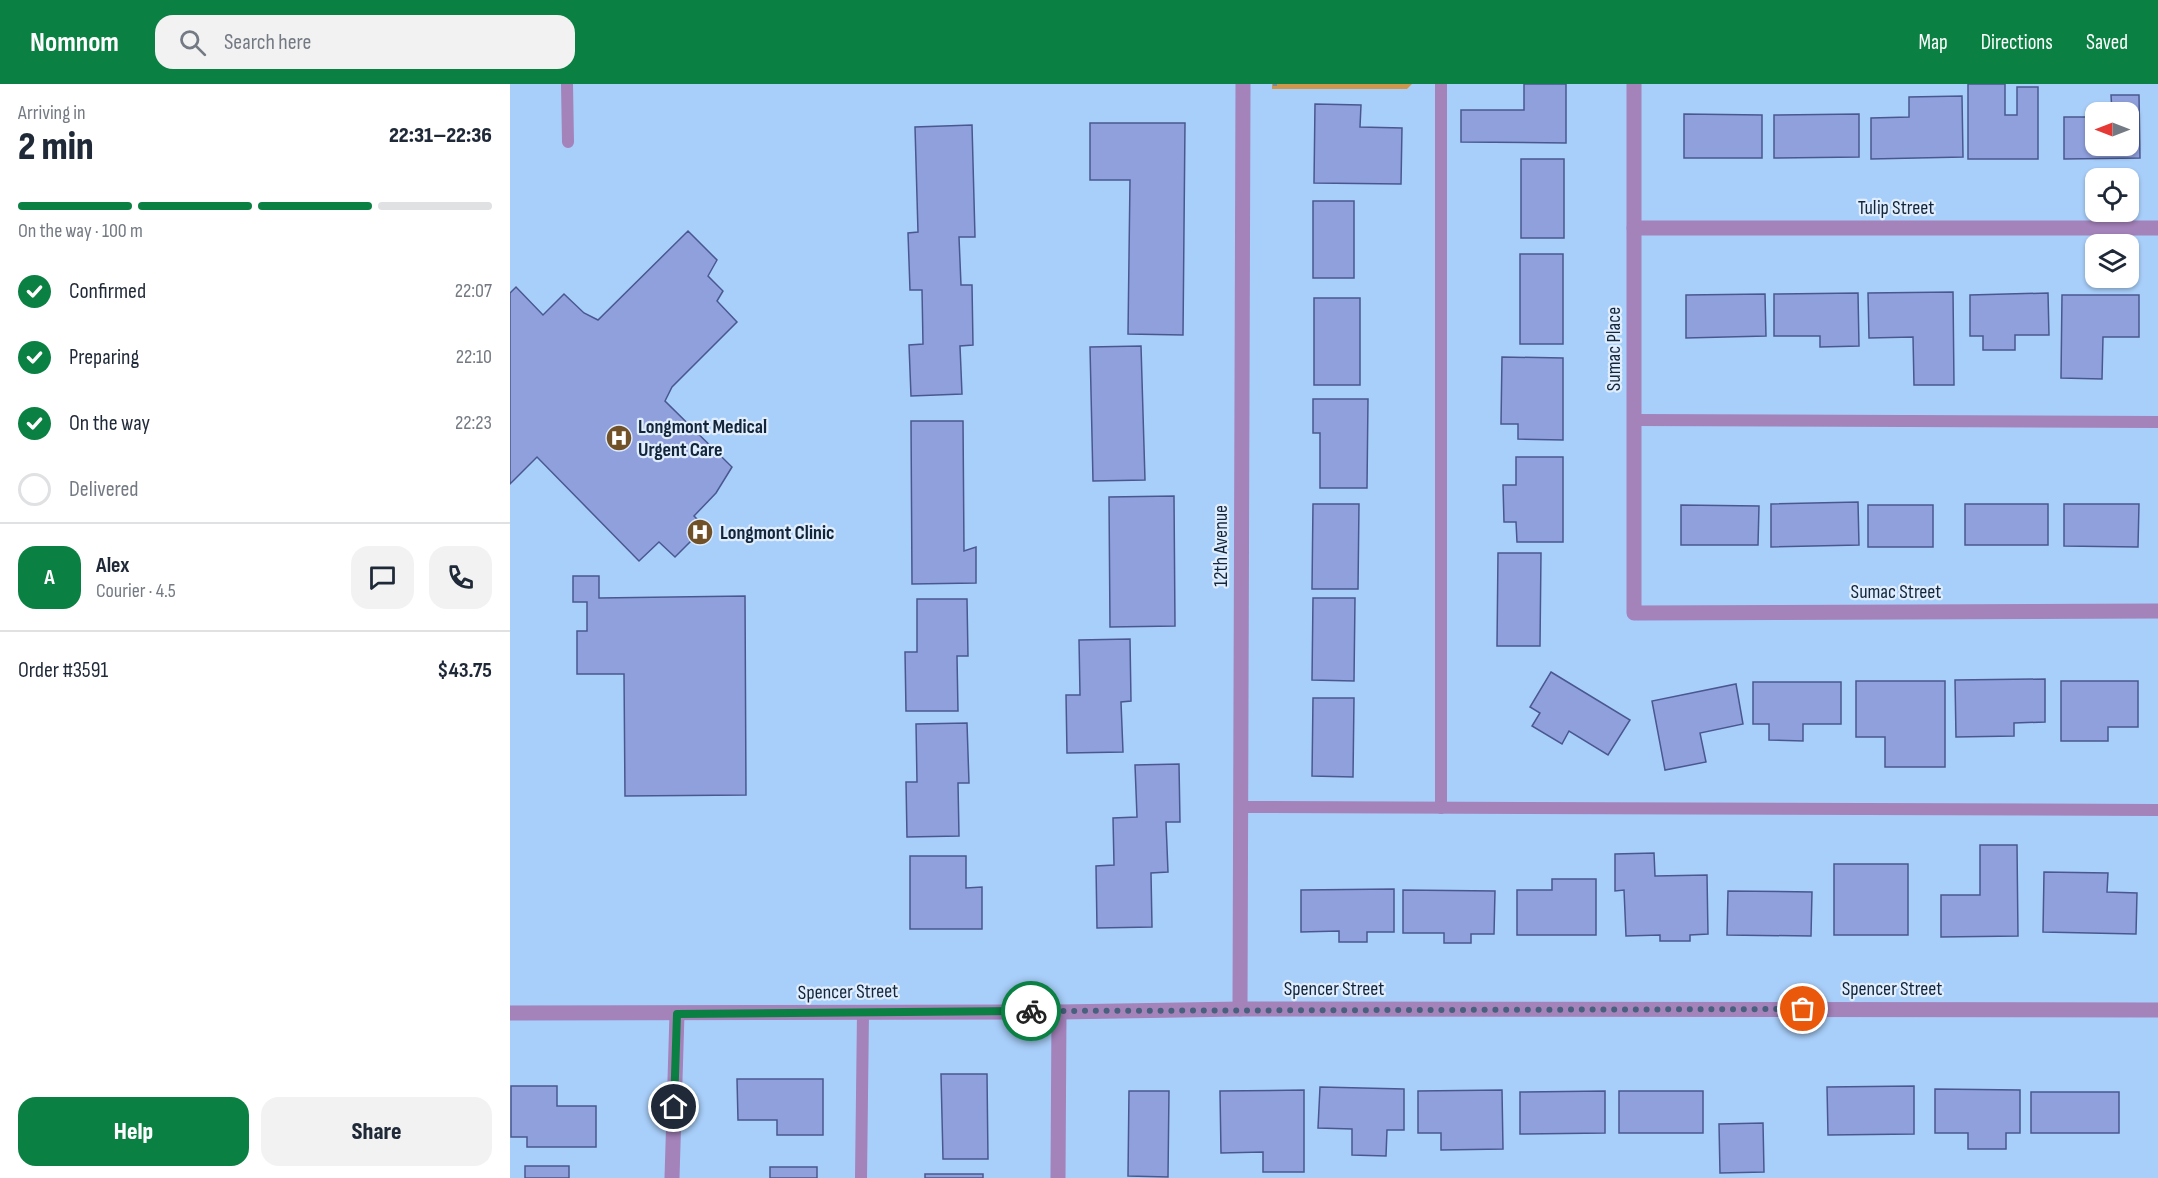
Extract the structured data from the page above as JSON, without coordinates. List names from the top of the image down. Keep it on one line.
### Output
{"streets":{"street":["Tulip Street","Sumac Place","12th Avenue","Sumac Street","Spencer Street"]},"crossings":[["Tulip Street","Sumac Place"],["Sumac Place","Sumac Street"],["12th Avenue","Spencer Street"]],"places":{"hospital":["Longmont Medical Urgent Care","Longmont Clinic"]},"north":"left","page":{"header":"Nomnom","search":"Search here","nav":["Map","Directions","Saved"],"heading":["2 min","Arriving in","22:31–22:36"],"panel":["Alex","Courier · 4.5","Order #3591","$43.75"],"bar":"On the way · 100 m","list":[["Confirmed","22:07"],["Preparing","22:10"],["On the way","22:23"],"Delivered"],"round":"A","buttons":["Help","Share"]}}
